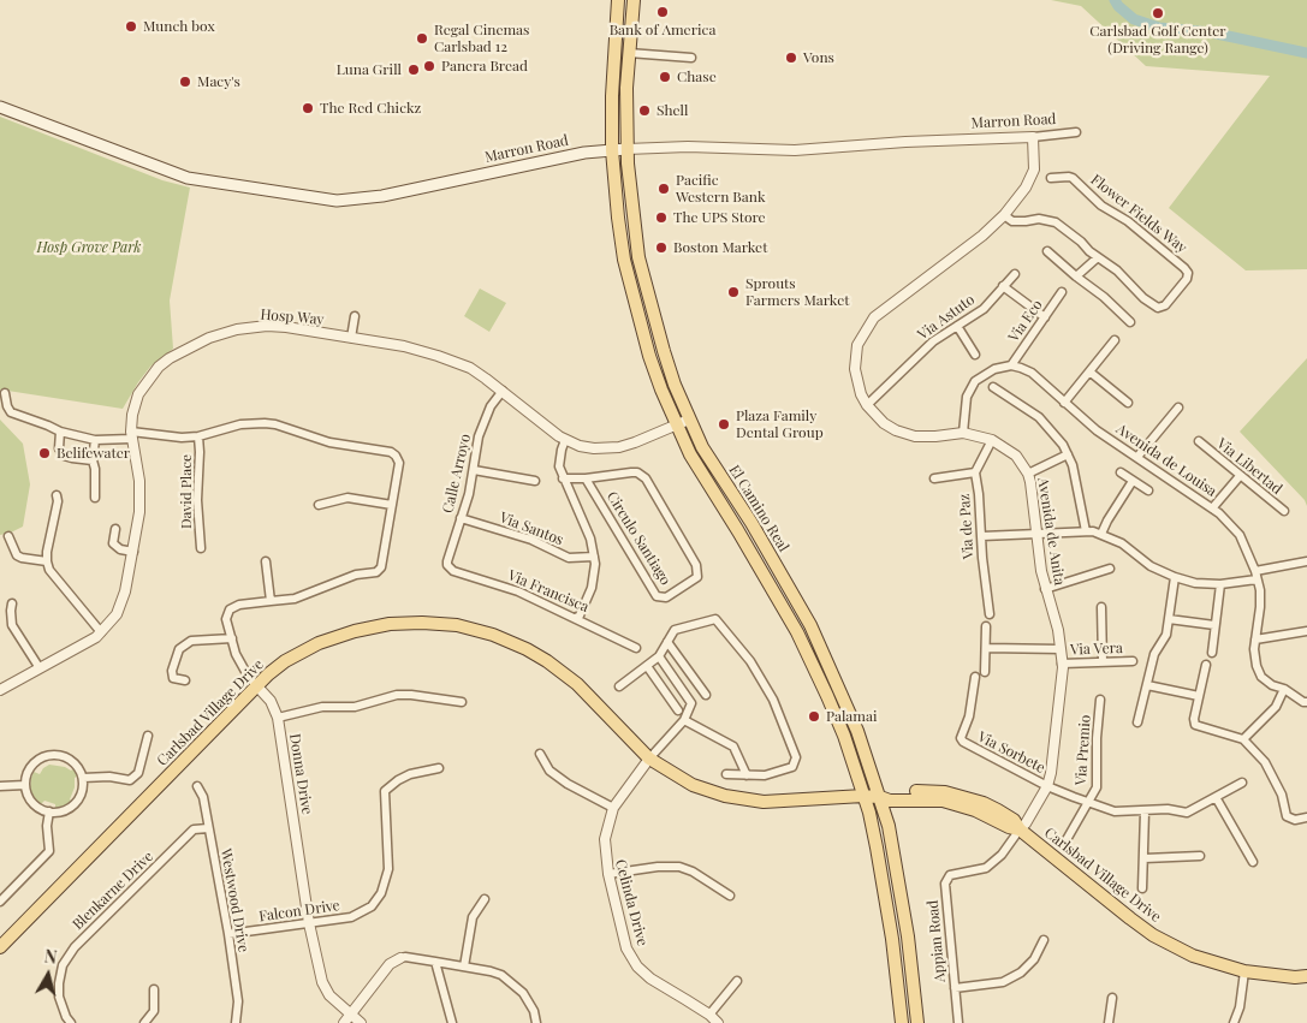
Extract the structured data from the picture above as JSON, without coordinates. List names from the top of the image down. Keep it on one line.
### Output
{"streets":{"main road":["Marron Road","El Camino Real","Carlsbad Village Drive"],"street":["Flower Fields Way","Hosp Way","Via Astuto","Via Eco","Avenida de Louisa","Via Libertad","Calle Arroyo","David Place","Via de Paz","Via Santos","Avenida de Anita","Circulo Santiago","Via Francisca","Via Vera","Via Premio","Via Sorbete","Donna Drive","Blenkarne Drive","Westwood Drive","Celinda Drive","Falcon Drive","Appian Road"]},"crossings":[["Marron Road","El Camino Real"],["Marron Road","Avenida de Anita"],["Flower Fields Way","Avenida de Anita"],["Hosp Way","Calle Arroyo"],["Hosp Way","El Camino Real"],["Via Astuto","Avenida de Anita"],["Via Eco","Avenida de Louisa"],["Calle Arroyo","Via Santos"],["Calle Arroyo","Via Francisca"],["El Camino Real","Carlsbad Village Drive"],["Via de Paz","Avenida de Anita"],["Avenida de Anita","Via Vera"],["Avenida de Anita","Carlsbad Village Drive"],["Avenida de Anita","Via Sorbete"],["Avenida de Anita","Appian Road"],["Carlsbad Village Drive","Donna Drive"],["Carlsbad Village Drive","Celinda Drive"],["Carlsbad Village Drive","Appian Road"],["Via Premio","Via Sorbete"],["Donna Drive","Falcon Drive"],["Blenkarne Drive","Westwood Drive"],["Westwood Drive","Falcon Drive"]],"parks":["Hosp Grove Park"],"places":["Bank of America","Carlsbad Golf Center (Driving Range)","Munch box","Regal Cinemas Carlsbad 12","Vons","Panera Bread","Luna Grill","Chase","Macy's","The Red Chickz","Shell","Pacific Western Bank","The UPS Store","Boston Market","Sprouts Farmers Market","Plaza Family Dental Group","Belifewater","Palamai"],"north":"top"}
